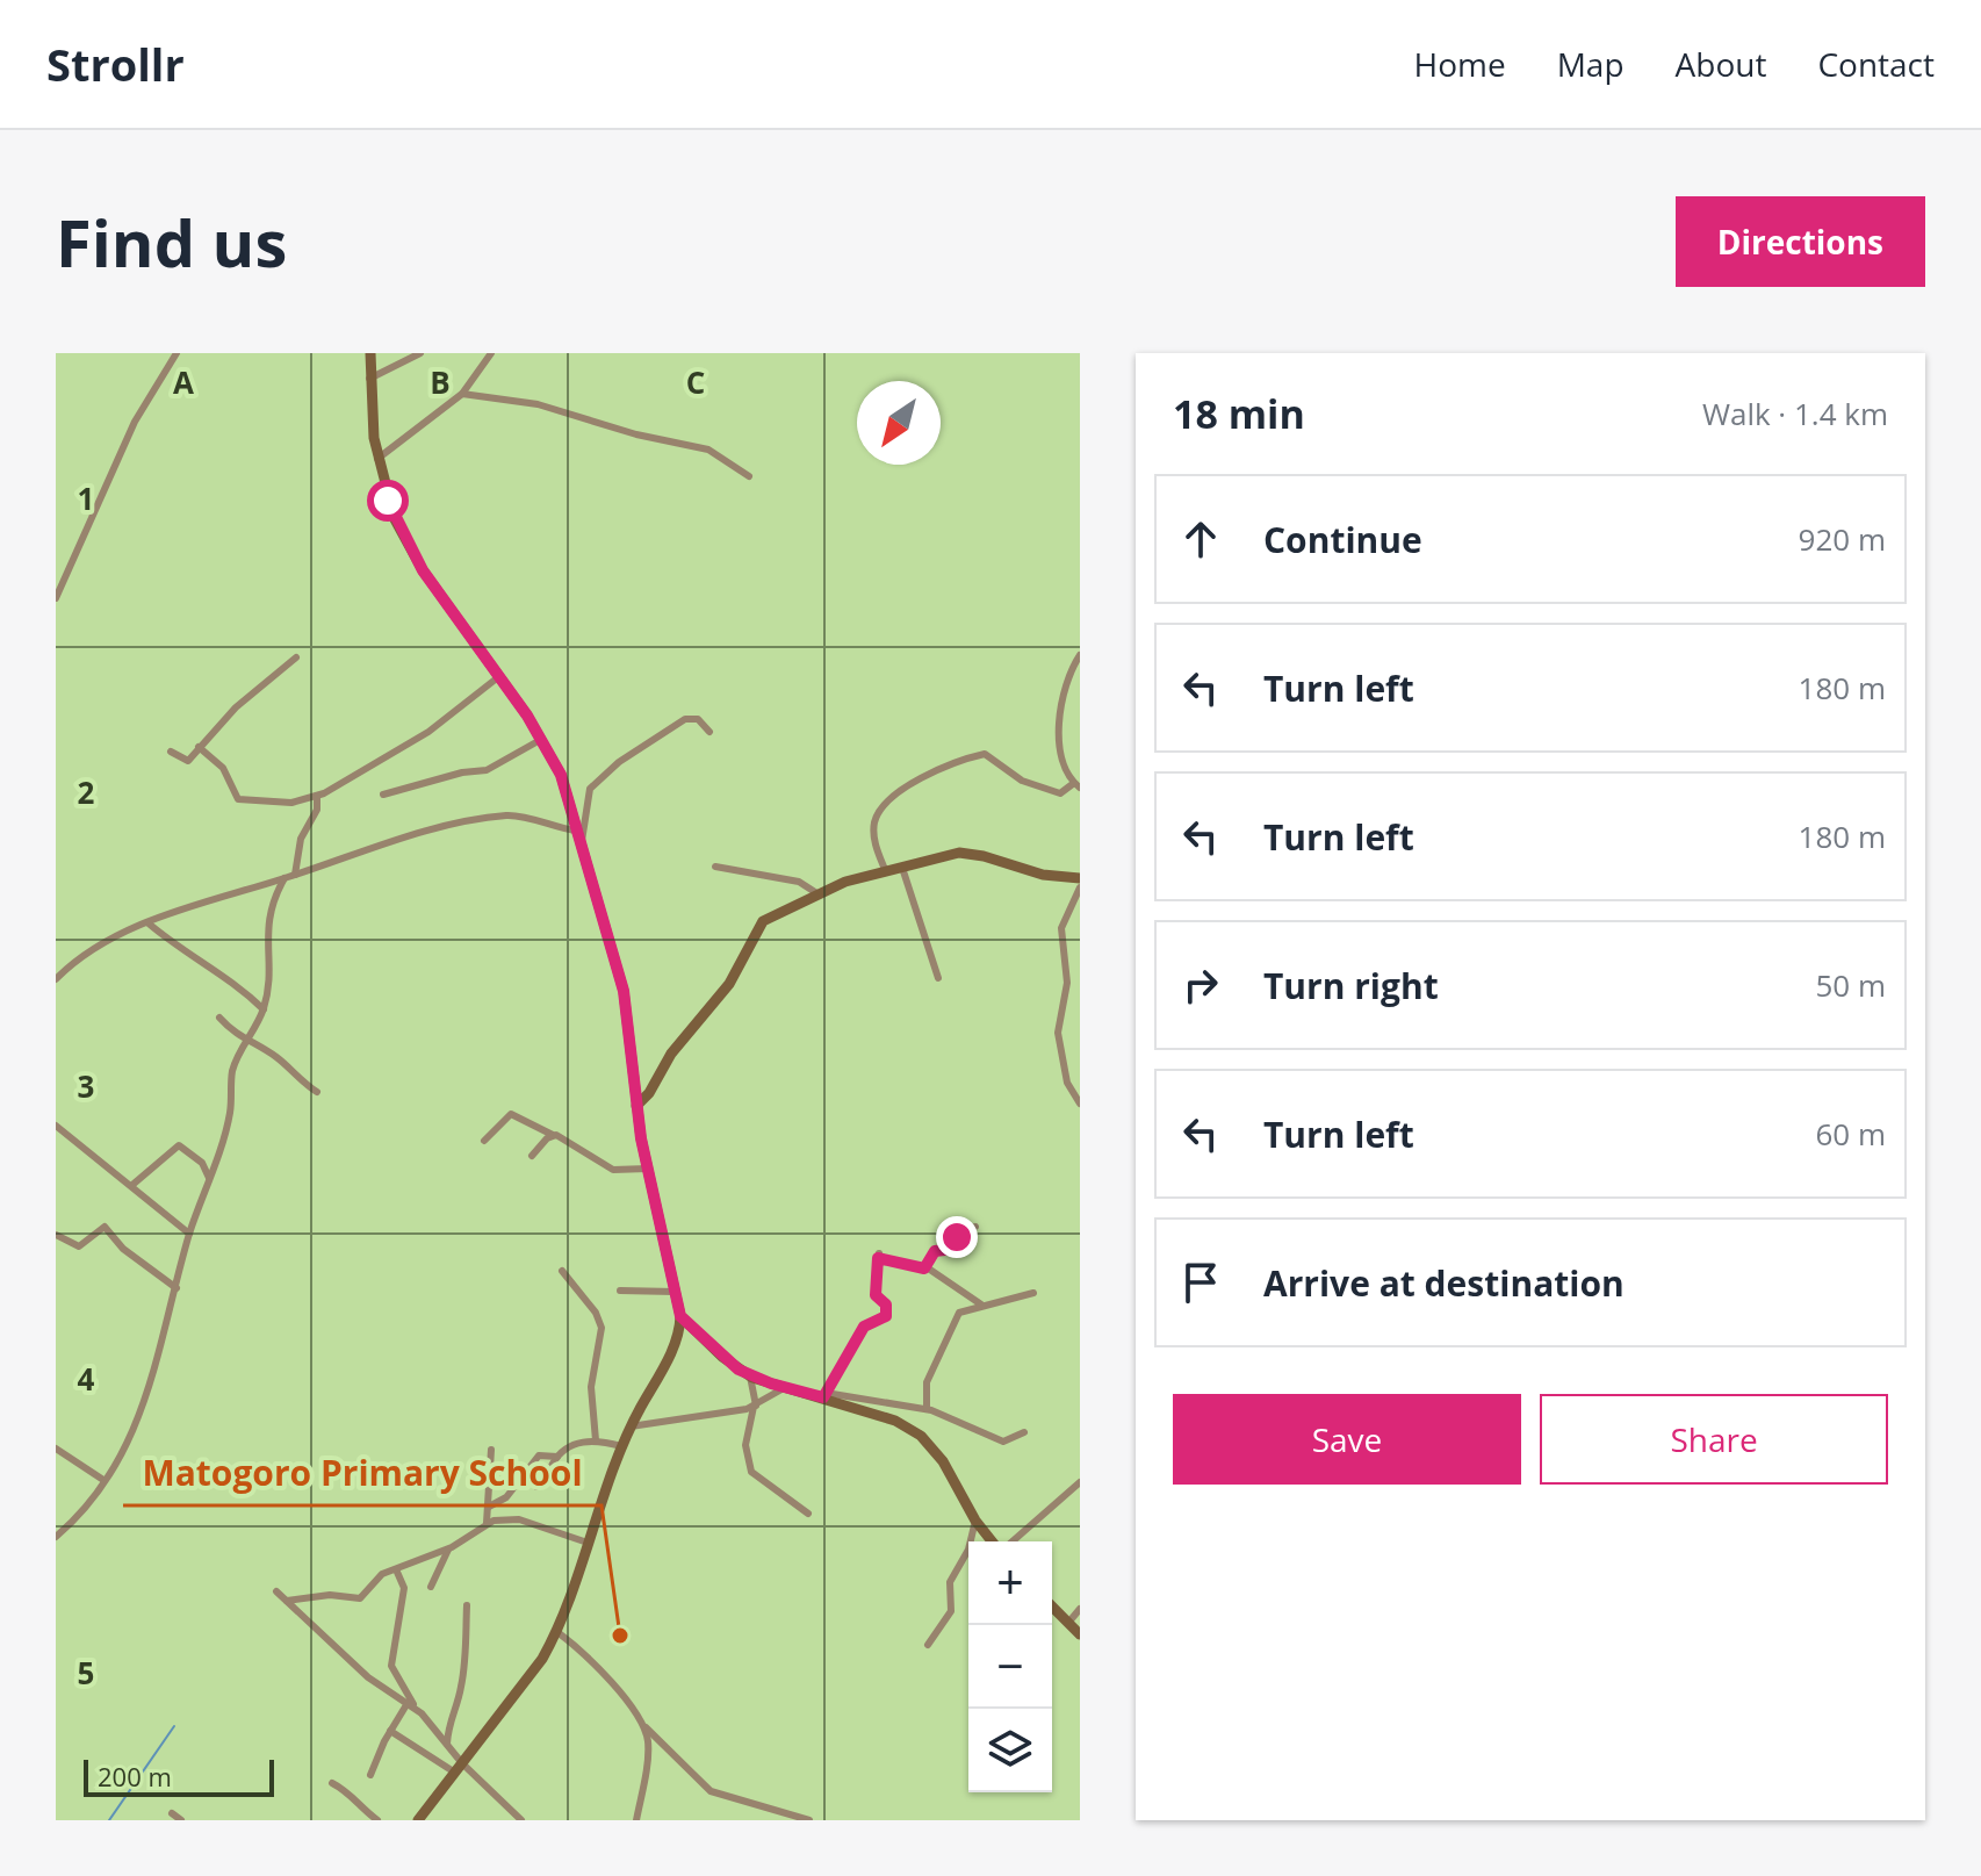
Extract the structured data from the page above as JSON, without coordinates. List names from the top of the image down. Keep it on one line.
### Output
{"places":["Matogoro Primary School"],"scale_bar":"200 m","north":"bottom left","page":{"header":"Strollr","nav":["Home","Map","About","Contact"],"buttons":["Directions",["Save","Share"]],"title":"Find us","heading":["18 min","Walk · 1.4 km"],"list":[["Continue","920 m"],["Turn left","180 m"],["Turn left","180 m"],["Turn right","50 m"],["Turn left","60 m"],"Arrive at destination"],"map_buttons":["+","−"],"scale":"200 m"},"grid":{"columns":["A","B","C"],"rows":["1","2","3","4","5"]}}
